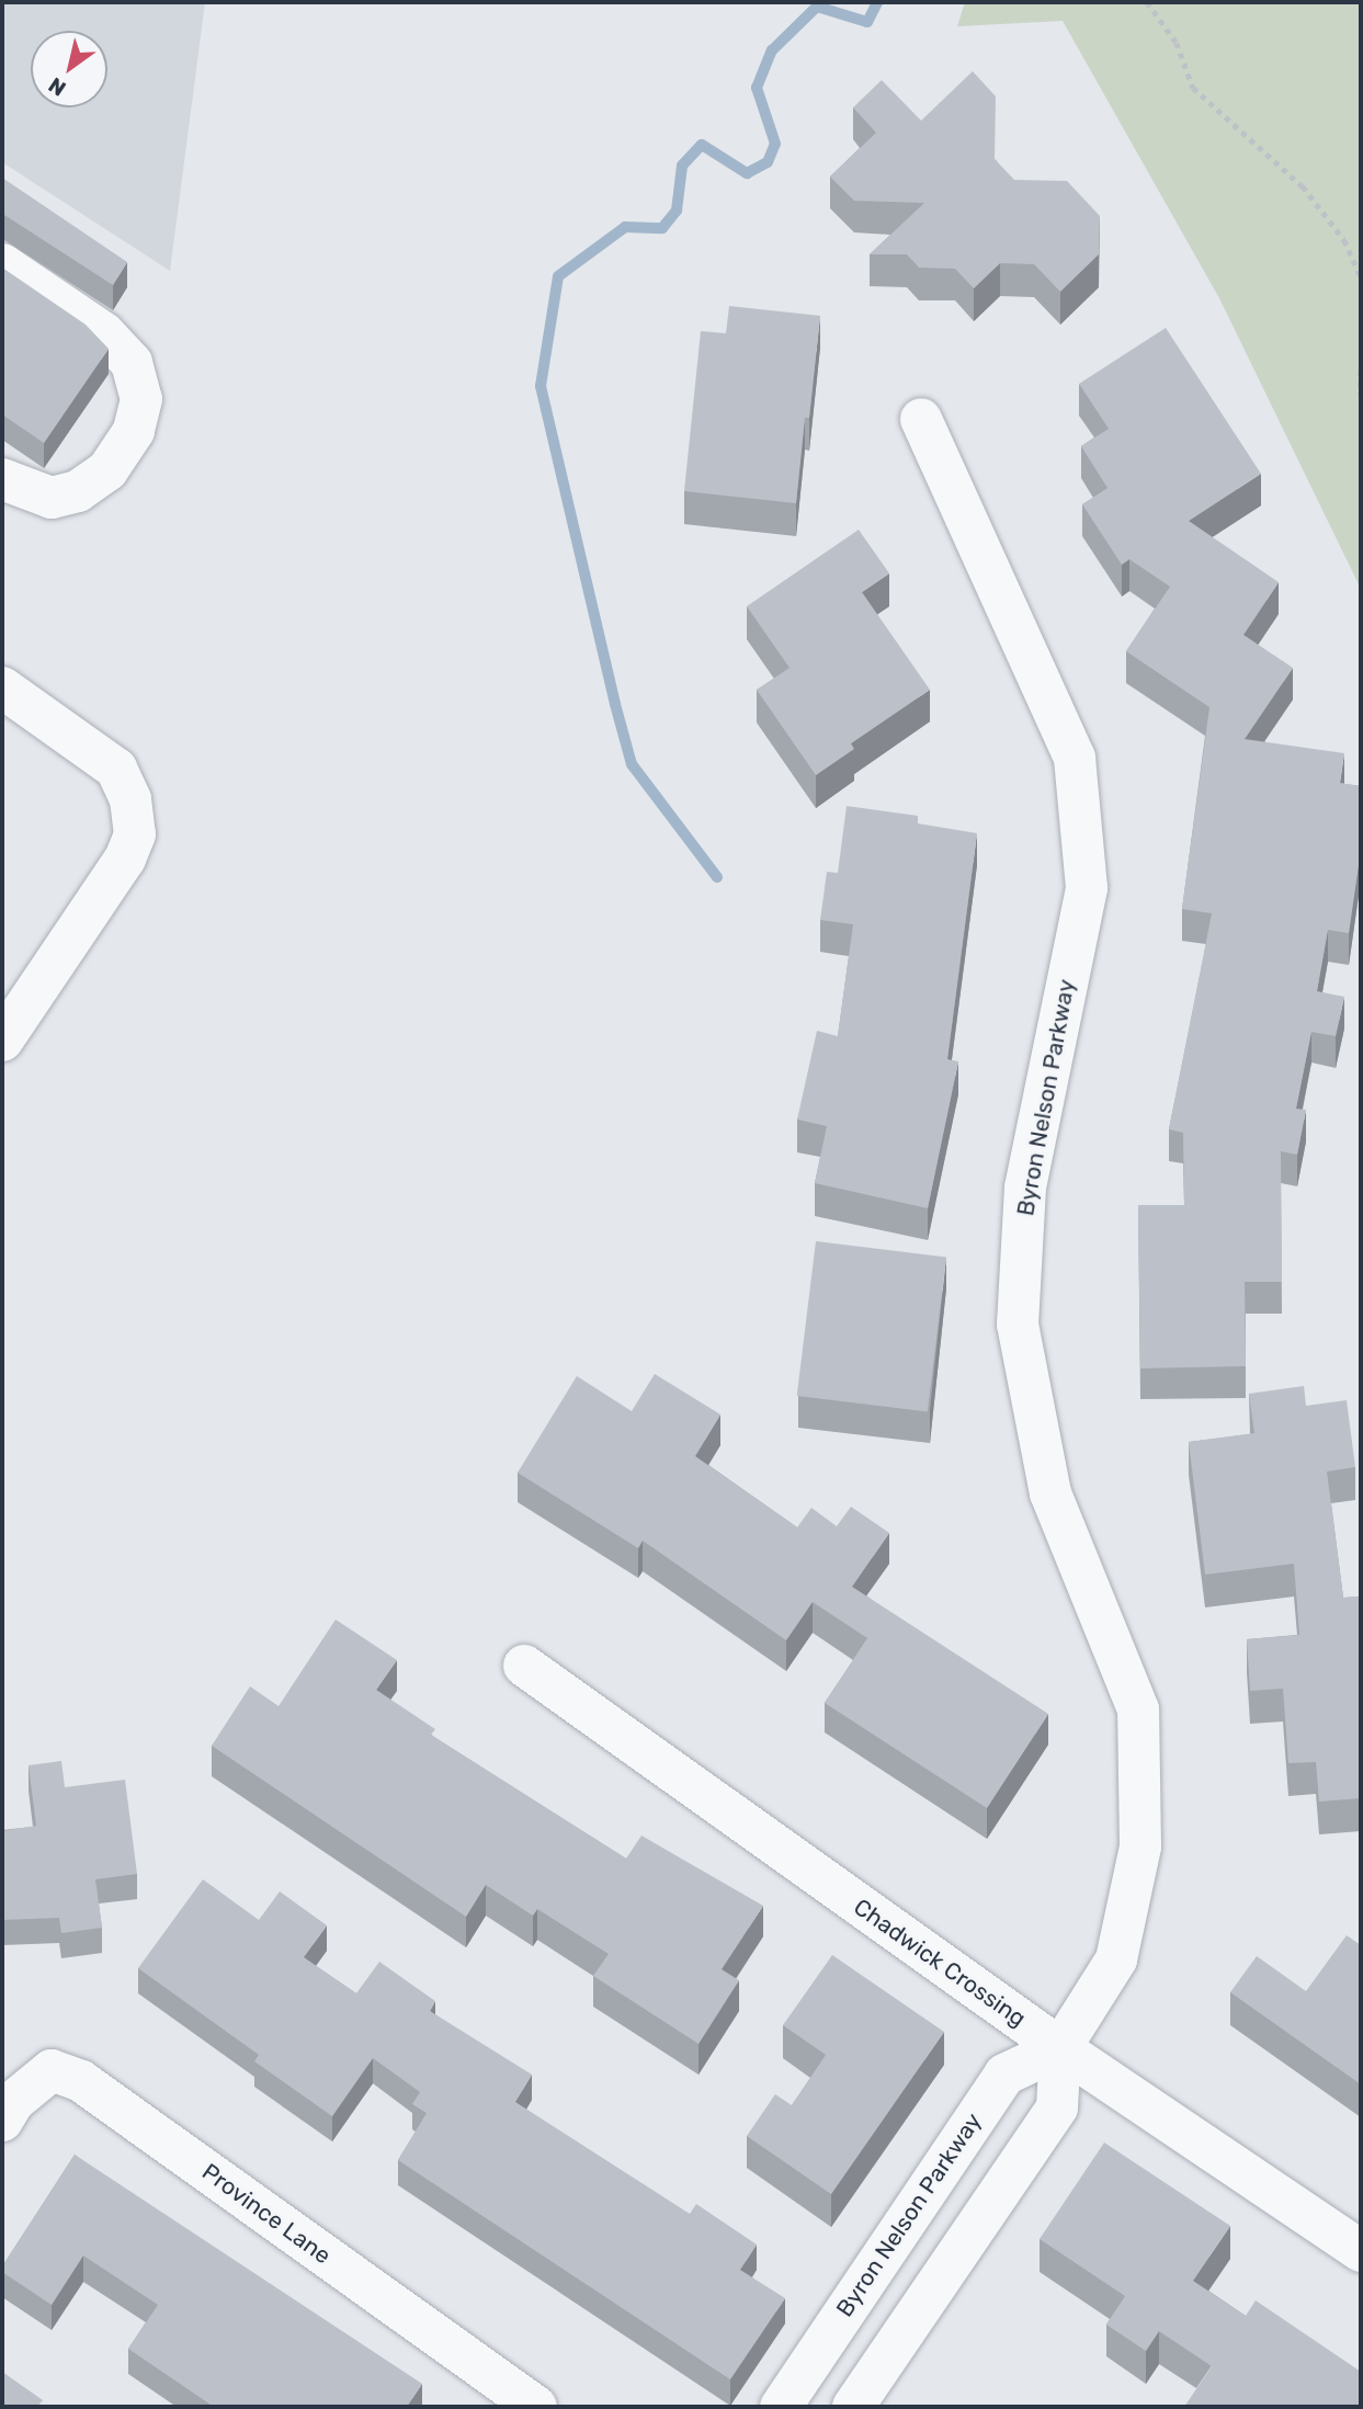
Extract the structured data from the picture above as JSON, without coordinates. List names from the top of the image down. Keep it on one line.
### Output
{"streets":{"street":["Byron Nelson Parkway","Chadwick Crossing","Province Lane"]},"crossings":[["Byron Nelson Parkway","Chadwick Crossing"]],"north":"bottom left"}
